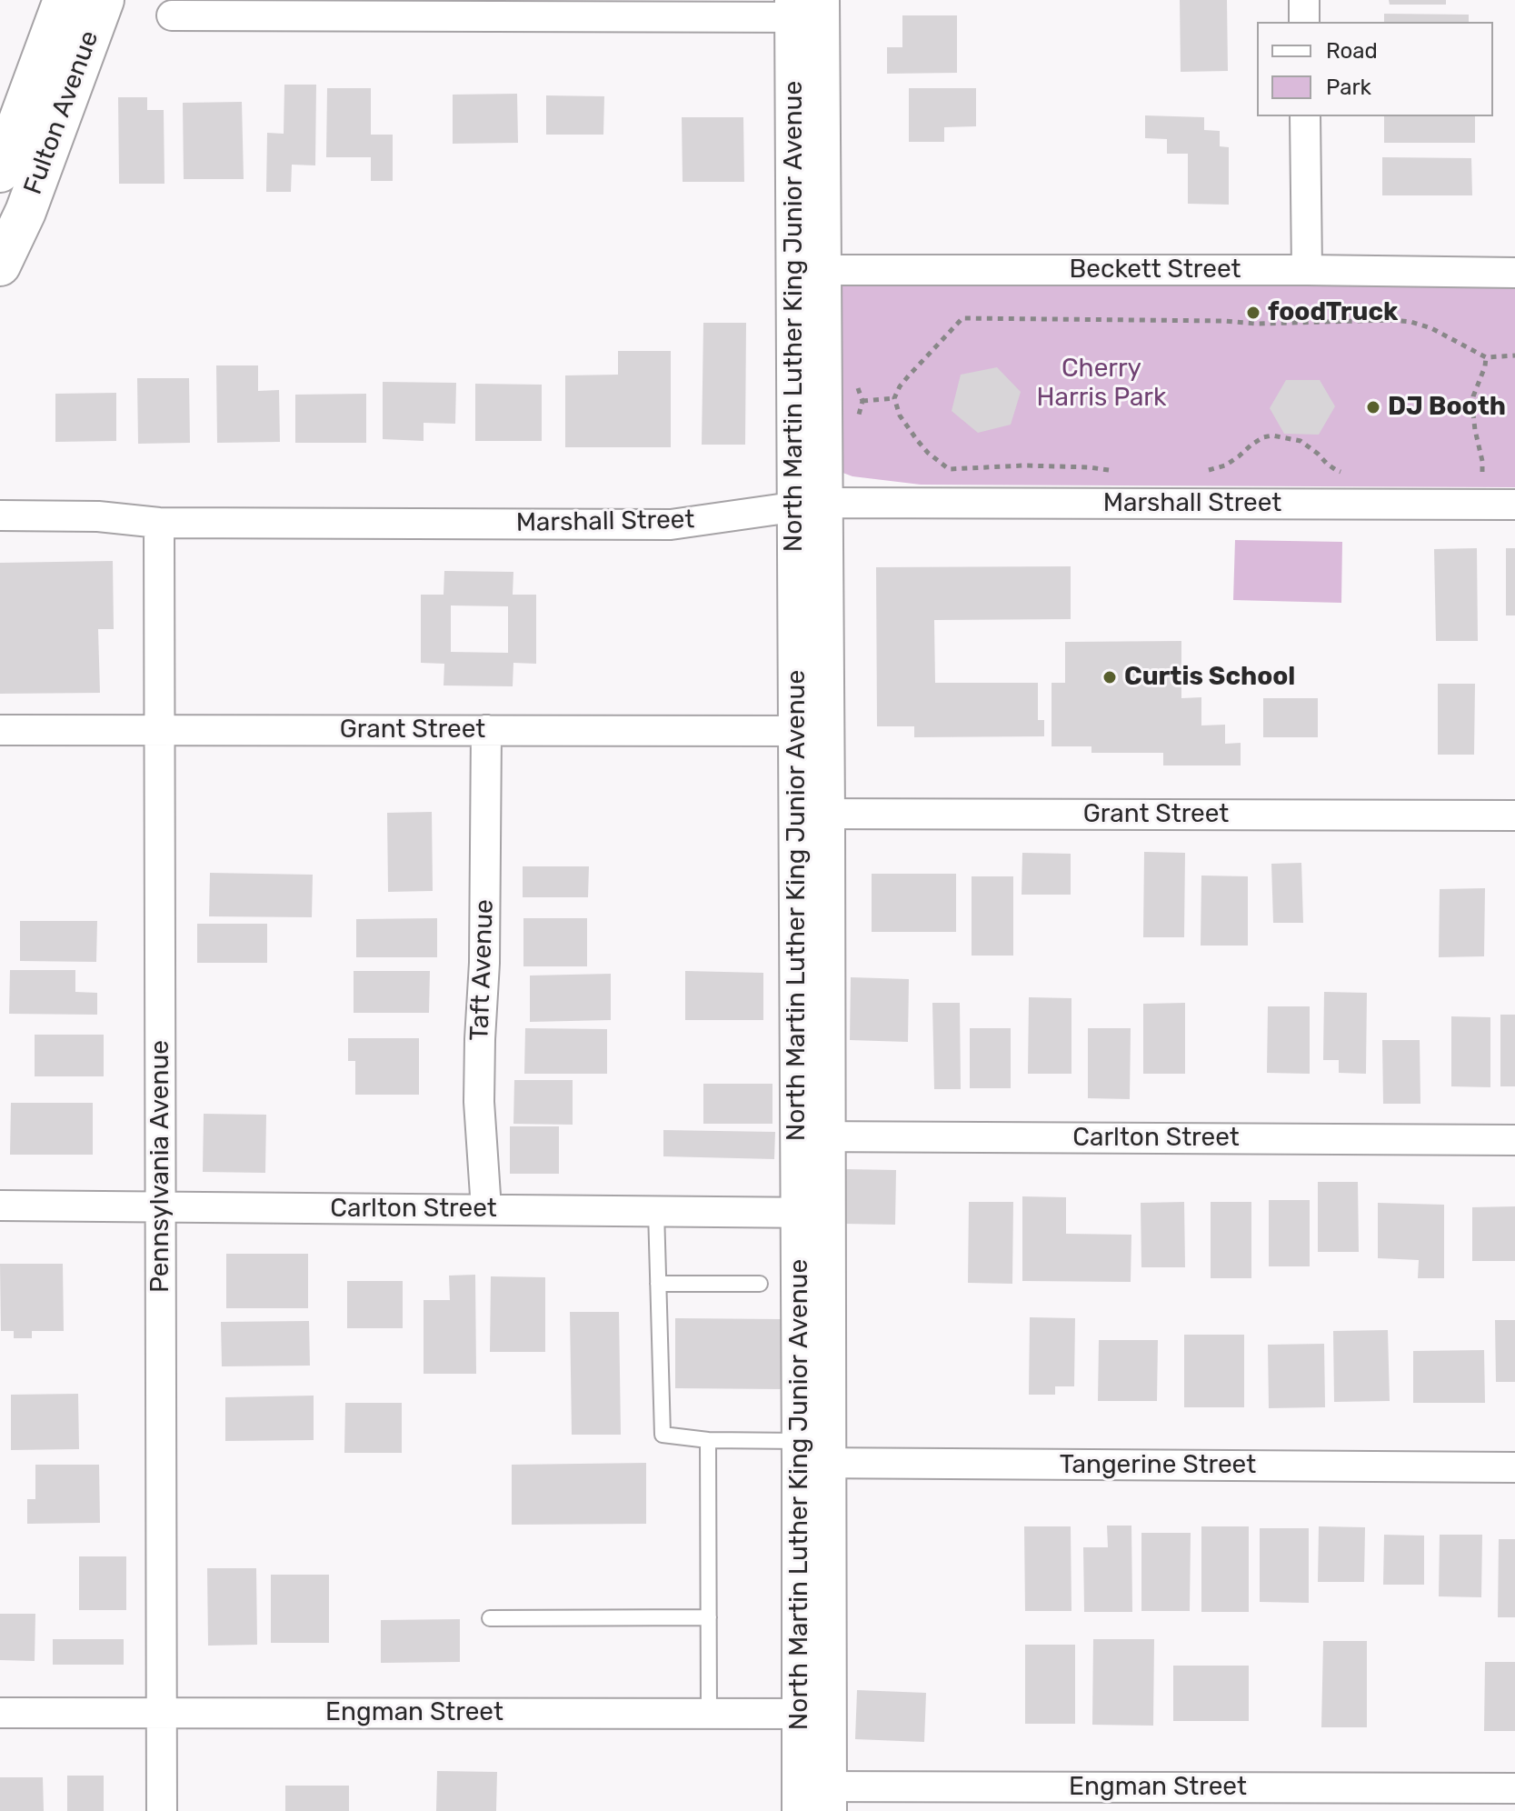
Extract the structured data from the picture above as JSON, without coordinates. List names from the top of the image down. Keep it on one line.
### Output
{"streets":{"main road":["Fulton Avenue"],"street":["Beckett Street","North Martin Luther King Junior Avenue","Marshall Street","Grant Street","Taft Avenue","Carlton Street","Pennsylvania Avenue","Tangerine Street","Engman Street"]},"crossings":[["Beckett Street","North Martin Luther King Junior Avenue"],["North Martin Luther King Junior Avenue","Marshall Street"],["North Martin Luther King Junior Avenue","Grant Street"],["North Martin Luther King Junior Avenue","Carlton Street"],["North Martin Luther King Junior Avenue","Tangerine Street"],["North Martin Luther King Junior Avenue","Engman Street"],["Marshall Street","Pennsylvania Avenue"],["Grant Street","Taft Avenue"],["Grant Street","Pennsylvania Avenue"],["Taft Avenue","Carlton Street"],["Carlton Street","Pennsylvania Avenue"],["Pennsylvania Avenue","Engman Street"]],"parks":["Cherry Harris Park"],"places":["foodTruck","DJ Booth","Curtis School"],"legend":["Road","Park"]}
